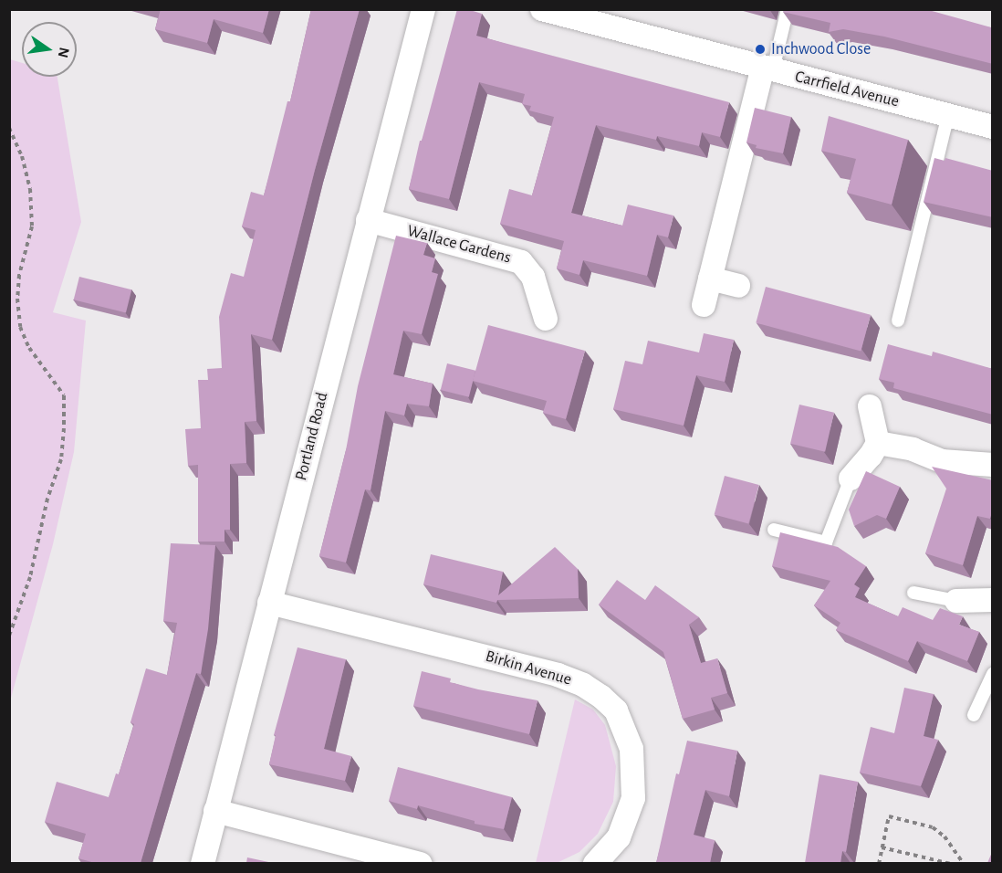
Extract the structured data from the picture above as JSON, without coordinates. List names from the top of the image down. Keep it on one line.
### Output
{"streets":{"street":["Carrfield Avenue","Wallace Gardens","Portland Road","Birkin Avenue"]},"crossings":[["Wallace Gardens","Portland Road"],["Portland Road","Birkin Avenue"]],"places":["Inchwood Close"],"north":"right"}
